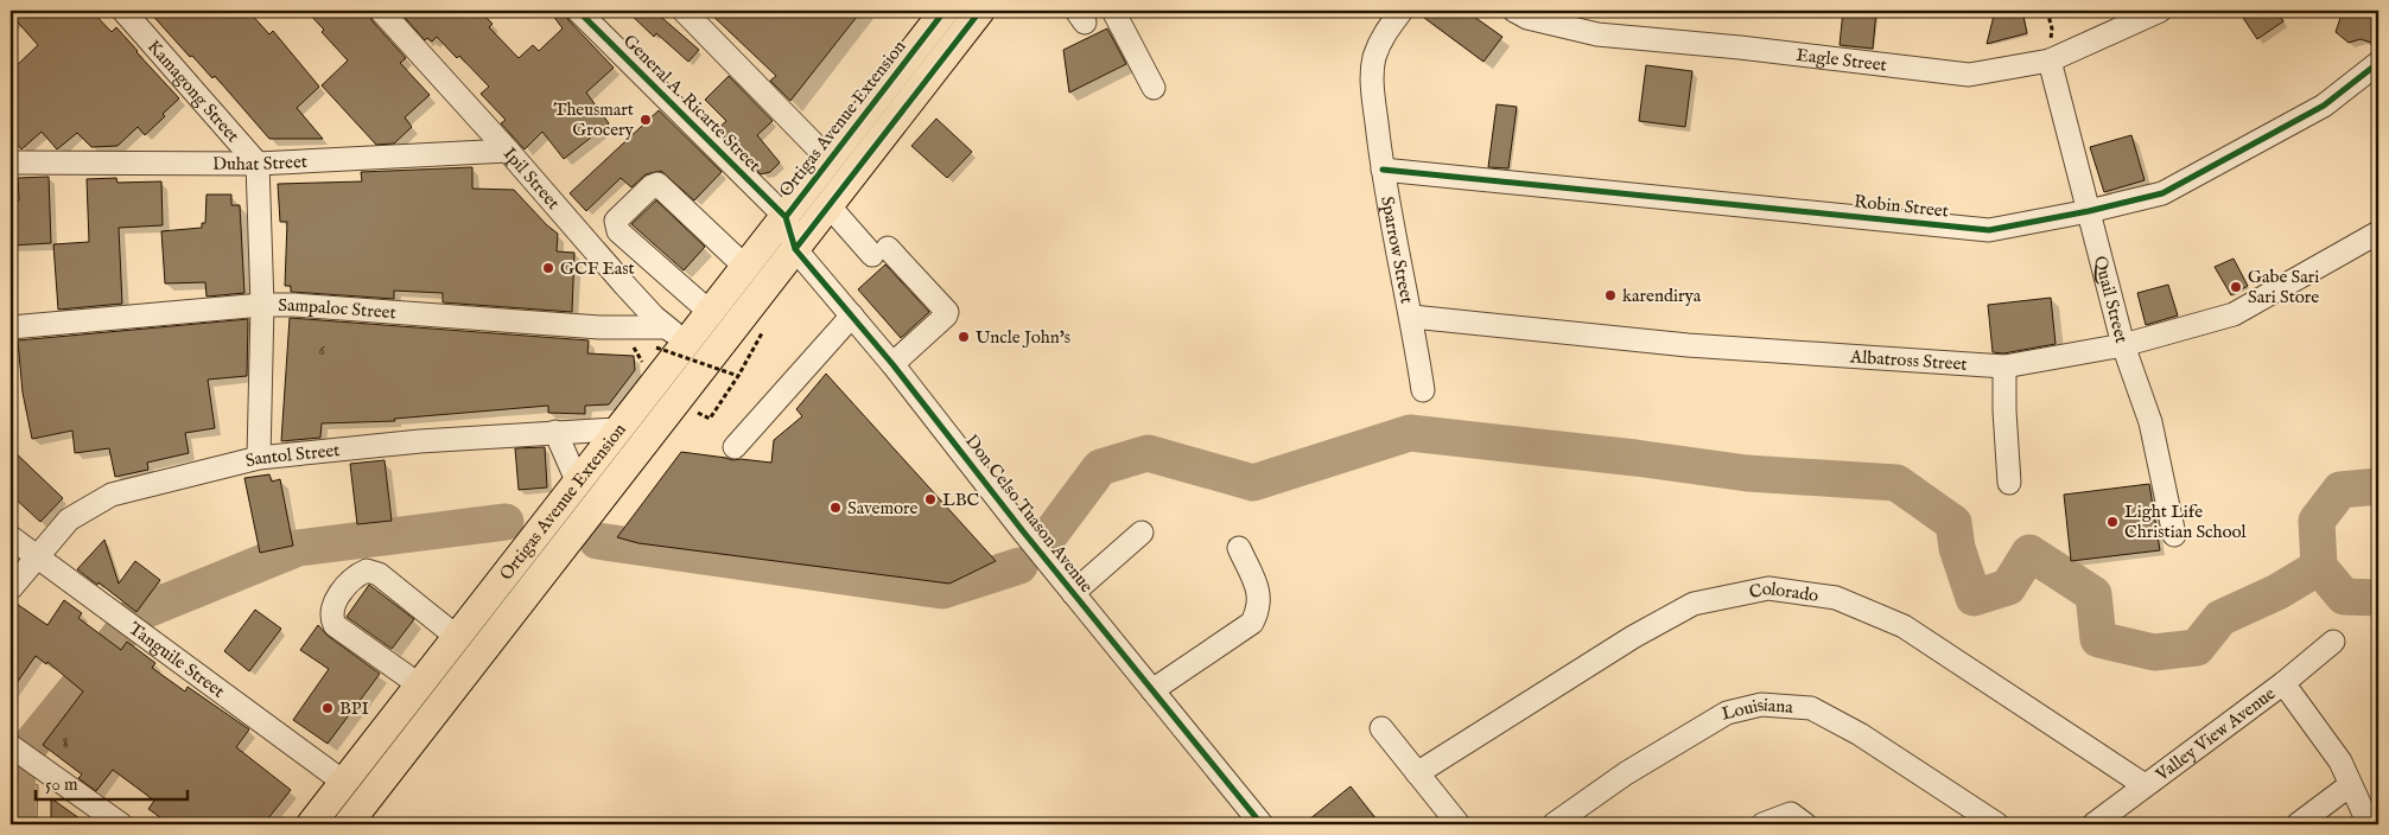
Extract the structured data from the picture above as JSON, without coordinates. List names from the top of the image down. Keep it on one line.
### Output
{"streets":{"main road":["Ortigas Avenue Extension"],"street":["Eagle Street","Kamagong Street","General A. Ricarte Street","Duhat Street","Ipil Street","Robin Street","Sparrow Street","Quail Street","Sampaloc Street","Albatross Street","Santol Street","Don Celso Tuason Avenue","Colorado","Tanguile Street","Louisiana","Valley View Avenue"]},"crossings":[["Eagle Street","Quail Street"],["Kamagong Street","Duhat Street"],["General A. Ricarte Street","Ortigas Avenue Extension"],["General A. Ricarte Street","Don Celso Tuason Avenue"],["Ortigas Avenue Extension","Ipil Street"],["Ortigas Avenue Extension","Sampaloc Street"],["Ortigas Avenue Extension","Santol Street"],["Ortigas Avenue Extension","Don Celso Tuason Avenue"],["Ortigas Avenue Extension","Tanguile Street"],["Duhat Street","Ipil Street"],["Ipil Street","Sampaloc Street"],["Robin Street","Sparrow Street"],["Robin Street","Quail Street"],["Sparrow Street","Albatross Street"],["Quail Street","Albatross Street"],["Santol Street","Tanguile Street"],["Colorado","Valley View Avenue"]],"places":["Theusmart Grocery","GCF East","Gabe Sari Sari Store","karendirya","Uncle John's","LBC","Savemore","Light Life Christian School","BPI"],"house_numbers":["6","8"],"scale_bar":"50 m"}
